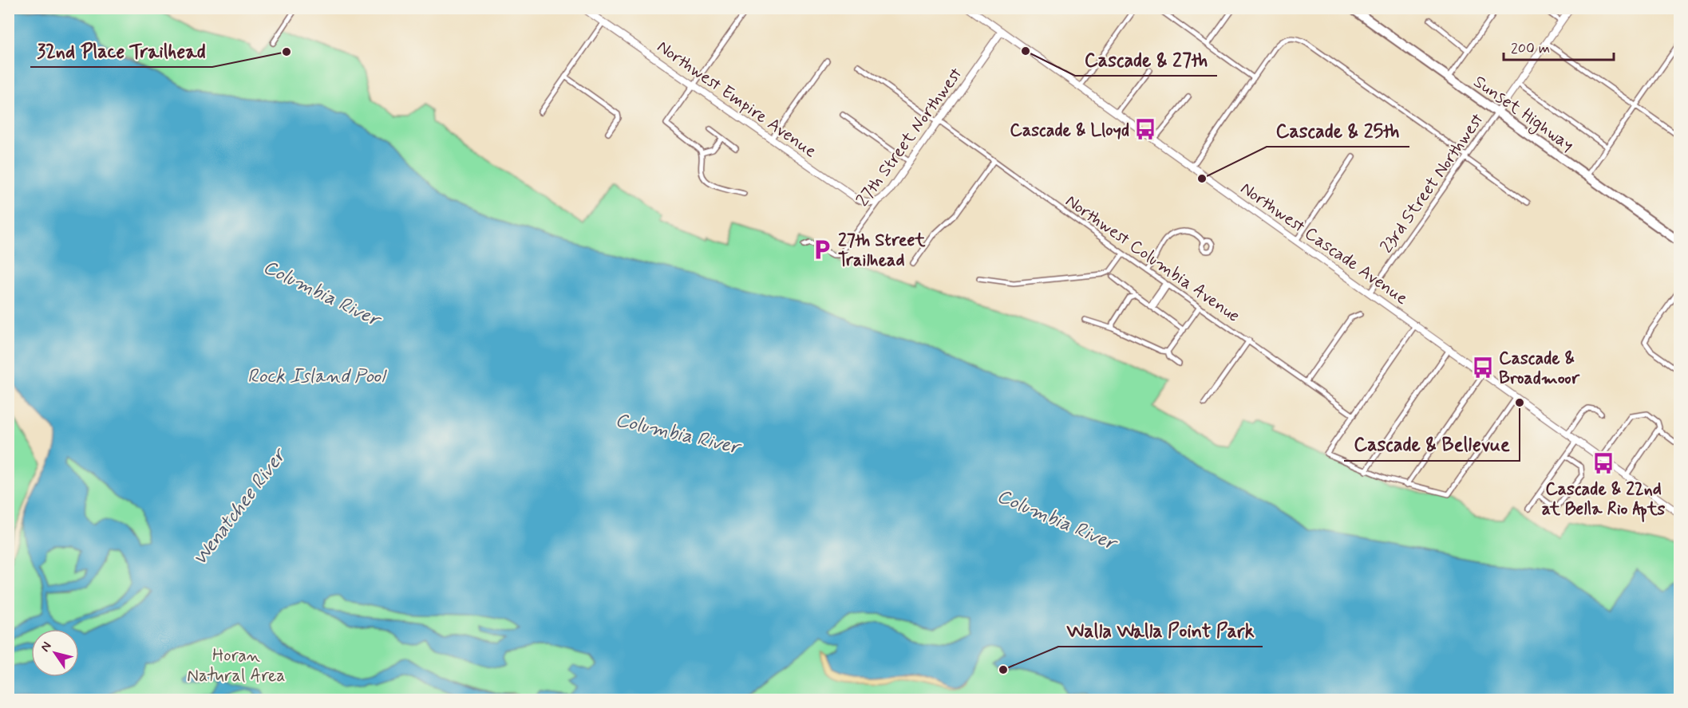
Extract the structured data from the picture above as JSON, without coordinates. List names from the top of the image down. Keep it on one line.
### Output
{"streets":{"highway":["Sunset Highway"],"street":["Northwest Empire Avenue","27th Street Northwest","23rd Street Northwest","Northwest Cascade Avenue","Northwest Columbia Avenue"]},"crossings":[["Northwest Empire Avenue","27th Street Northwest"],["Sunset Highway","23rd Street Northwest"],["27th Street Northwest","Northwest Cascade Avenue"],["27th Street Northwest","Northwest Columbia Avenue"],["23rd Street Northwest","Northwest Cascade Avenue"]],"water":["Columbia River","Rock Island Pool","Wenatchee River"],"parks":["Horan Natural Area"],"places":{"other":["Cascade & 27th","32nd Place Trailhead","Cascade & 25th","Cascade & Bellevue","Walla Walla Point Park"],"bus stop":["Cascade & Lloyd","Cascade & Broadmoor","Cascade & 22nd at Bella Rio Apts"],"parking":["27th Street Trailhead"]},"scale_bar":"200 m","north":"top left"}
